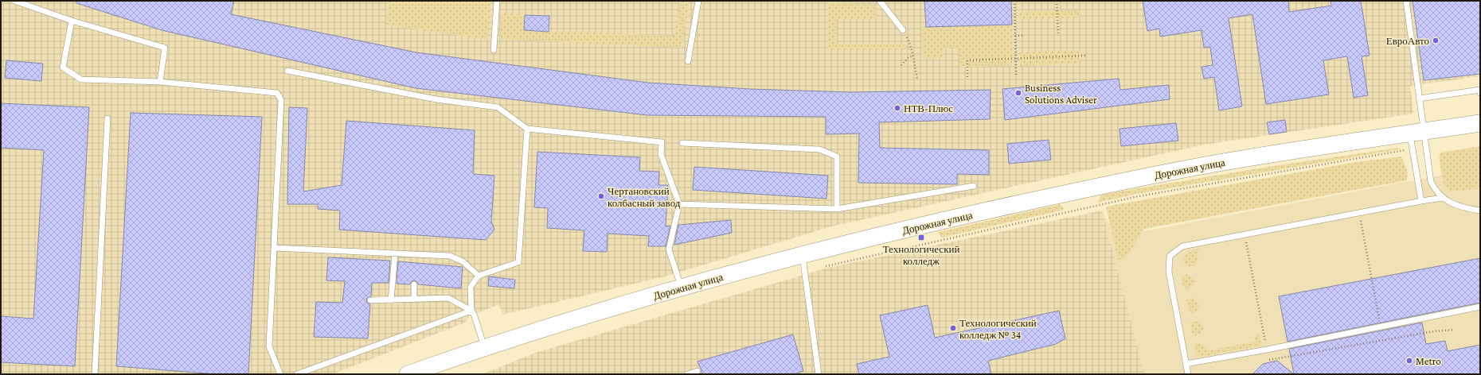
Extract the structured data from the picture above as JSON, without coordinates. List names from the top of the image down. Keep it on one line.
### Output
{"streets":{"main road":["Дорожная улица"]},"places":{"other":["ЕвроАвто","Business Solutions Adviser","НТВ-Плюс","Чертановский колбасный завод","Технологический колледж № 34","Metro"],"transit":["Технологический колледж"]}}
